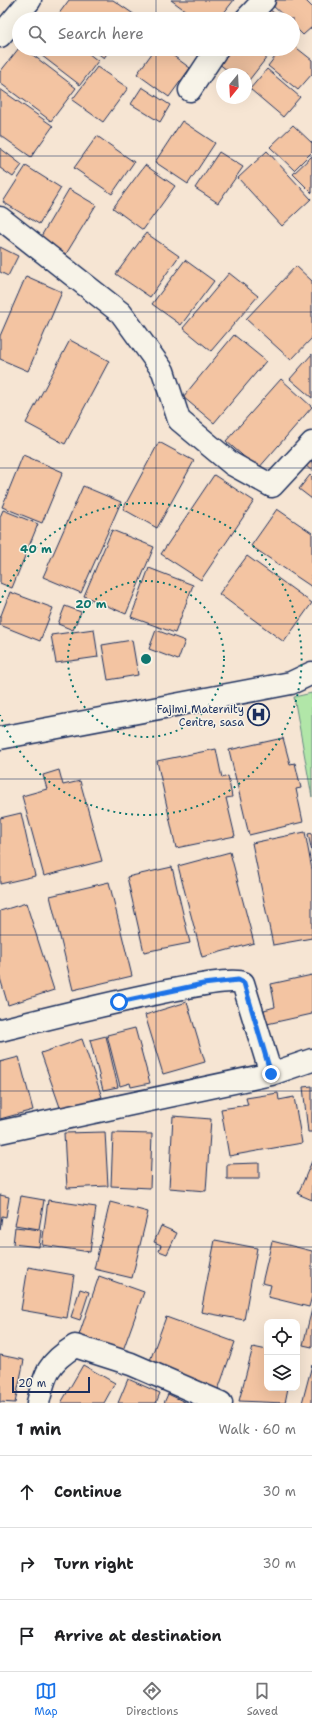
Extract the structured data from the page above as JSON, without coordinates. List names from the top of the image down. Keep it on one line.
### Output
{"places":{"hospital":["Fajimi Maternity Centre, sasa"]},"scale_bar":"20 m","north":"bottom","page":{"search":"Search here","scale":"20 m","heading":["1 min","Walk · 60 m"],"list":[["Continue","30 m"],["Turn right","30 m"],"Arrive at destination"],"nav":["Map","Directions","Saved"]},"rings":["40 m","20 m"]}
